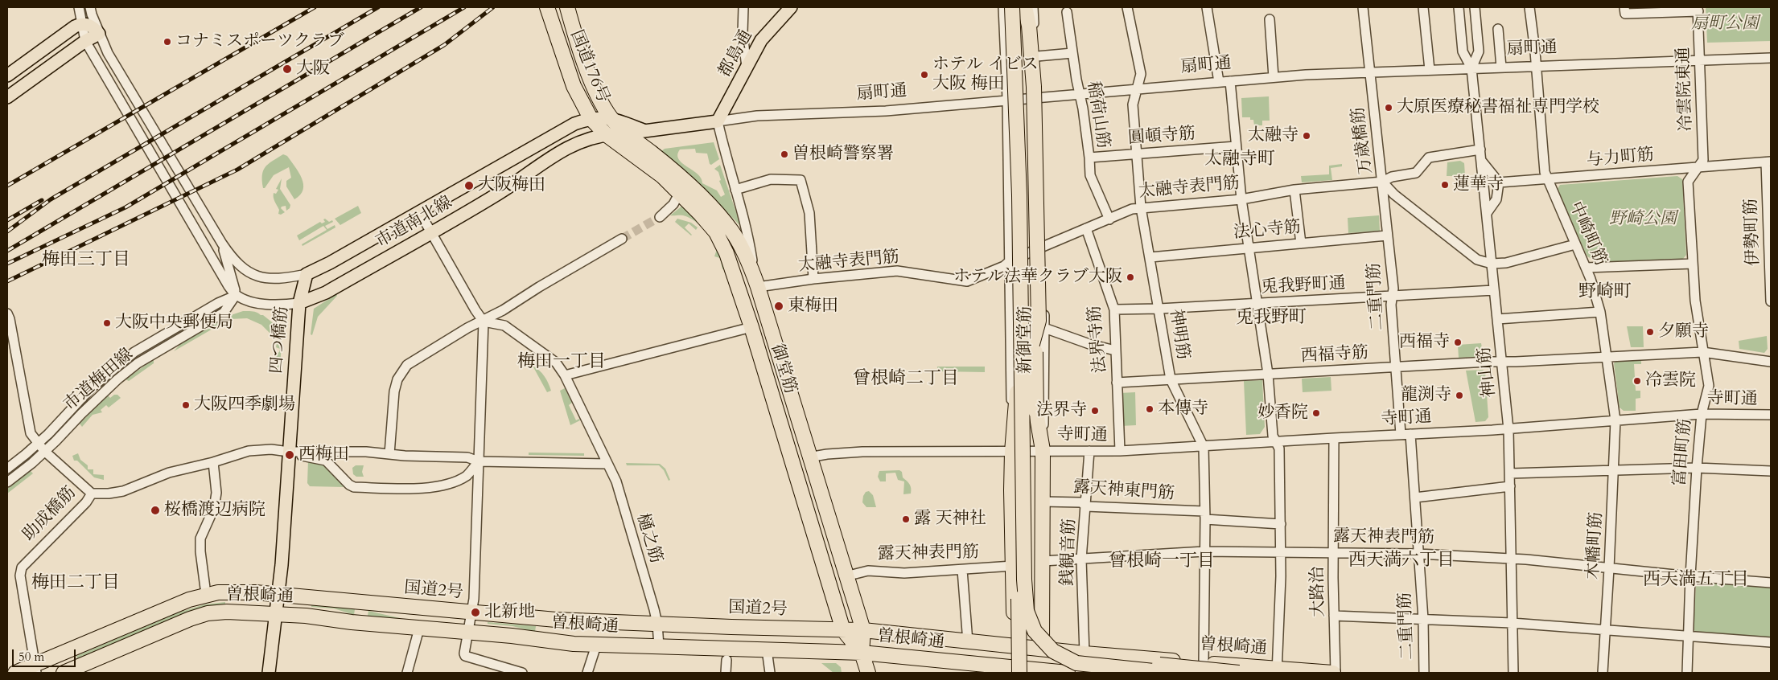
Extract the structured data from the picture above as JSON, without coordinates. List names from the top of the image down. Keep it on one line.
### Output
{"streets":{"highway":["国道176号","新御堂筋","御堂筋","国道2号","曽根崎通"],"main road":["扇町通","都島通","市道南北線","四つ橋筋"],"street":["冷雲院東通","稲荷山筋","圓頓寺筋","万歳橋筋","与力町筋","太融寺表門筋","法心寺筋","伊勢町筋","中崎町筋","兎我野町通","二重門筋","神明筋","法界寺筋","西福寺筋","神山筋","市道梅田線","寺町通","富田町筋","露天神東門筋","助成橋筋","露天神表門筋","樋之筋","木幡町筋","銭観音筋","大路治"]},"crossings":[["扇町通","都島通"],["扇町通","国道176号"],["扇町通","冷雲院東通"],["扇町通","稲荷山筋"],["扇町通","万歳橋筋"],["扇町通","市道南北線"],["扇町通","中崎町筋"],["扇町通","神明筋"],["扇町通","新御堂筋"],["扇町通","御堂筋"],["扇町通","神山筋"],["国道176号","市道南北線"],["国道176号","御堂筋"],["冷雲院東通","与力町筋"],["冷雲院東通","富田町筋"],["稲荷山筋","圓頓寺筋"],["稲荷山筋","太融寺表門筋"],["圓頓寺筋","神明筋"],["万歳橋筋","太融寺表門筋"],["万歳橋筋","二重門筋"],["万歳橋筋","神山筋"],["与力町筋","伊勢町筋"],["与力町筋","中崎町筋"],["与力町筋","富田町筋"],["太融寺表門筋","二重門筋"],["太融寺表門筋","神明筋"],["太融寺表門筋","法界寺筋"],["太融寺表門筋","新御堂筋"],["太融寺表門筋","御堂筋"],["太融寺表門筋","神山筋"],["市道南北線","四つ橋筋"],["市道南北線","御堂筋"],["法心寺筋","二重門筋"],["法心寺筋","神明筋"],["中崎町筋","西福寺筋"],["中崎町筋","寺町通"],["中崎町筋","木幡町筋"],["兎我野町通","二重門筋"],["兎我野町通","神明筋"],["兎我野町通","法界寺筋"],["兎我野町通","神山筋"],["二重門筋","西福寺筋"],["二重門筋","寺町通"],["二重門筋","露天神表門筋"],["神明筋","西福寺筋"],["神明筋","寺町通"],["神明筋","露天神東門筋"],["神明筋","露天神表門筋"],["神明筋","曽根崎通"],["法界寺筋","西福寺筋"],["法界寺筋","寺町通"],["四つ橋筋","国道2号"],["四つ橋筋","曽根崎通"],["新御堂筋","寺町通"],["新御堂筋","露天神東門筋"],["新御堂筋","露天神表門筋"],["新御堂筋","曽根崎通"],["西福寺筋","神山筋"],["西福寺筋","富田町筋"],["御堂筋","露天神表門筋"],["御堂筋","国道2号"],["御堂筋","曽根崎通"],["神山筋","寺町通"],["神山筋","露天神表門筋"],["寺町通","富田町筋"],["寺町通","木幡町筋"],["寺町通","銭観音筋"],["寺町通","大路治"],["富田町筋","露天神表門筋"],["露天神東門筋","銭観音筋"],["助成橋筋","国道2号"],["露天神表門筋","木幡町筋"],["露天神表門筋","銭観音筋"],["露天神表門筋","大路治"],["樋之筋","国道2号"],["樋之筋","曽根崎通"],["銭観音筋","曽根崎通"],["国道2号","曽根崎通"],["大路治","曽根崎通"]],"districts":["太融寺町","梅田三丁目","野崎町","兎我野町","梅田一丁目","曾根崎二丁目","西天満六丁目","曾根崎一丁目","西天満五丁目","梅田二丁目"],"parks":["扇町公園","野崎公園"],"places":["コナミスポーツクラブ","大阪","ホテル イビス 大阪 梅田","大原医療秘書福祉専門学校","太融寺","曽根崎警察署","蓮華寺","大阪梅田","ホテル法華クラブ大阪","東梅田","大阪中央郵便局","夕願寺","西福寺","冷雲院","龍渕寺","大阪四季劇場","本傳寺","法界寺","妙香院","西梅田","桜橋渡辺病院","露 天神社","北新地"],"scale_bar":"50 m"}
